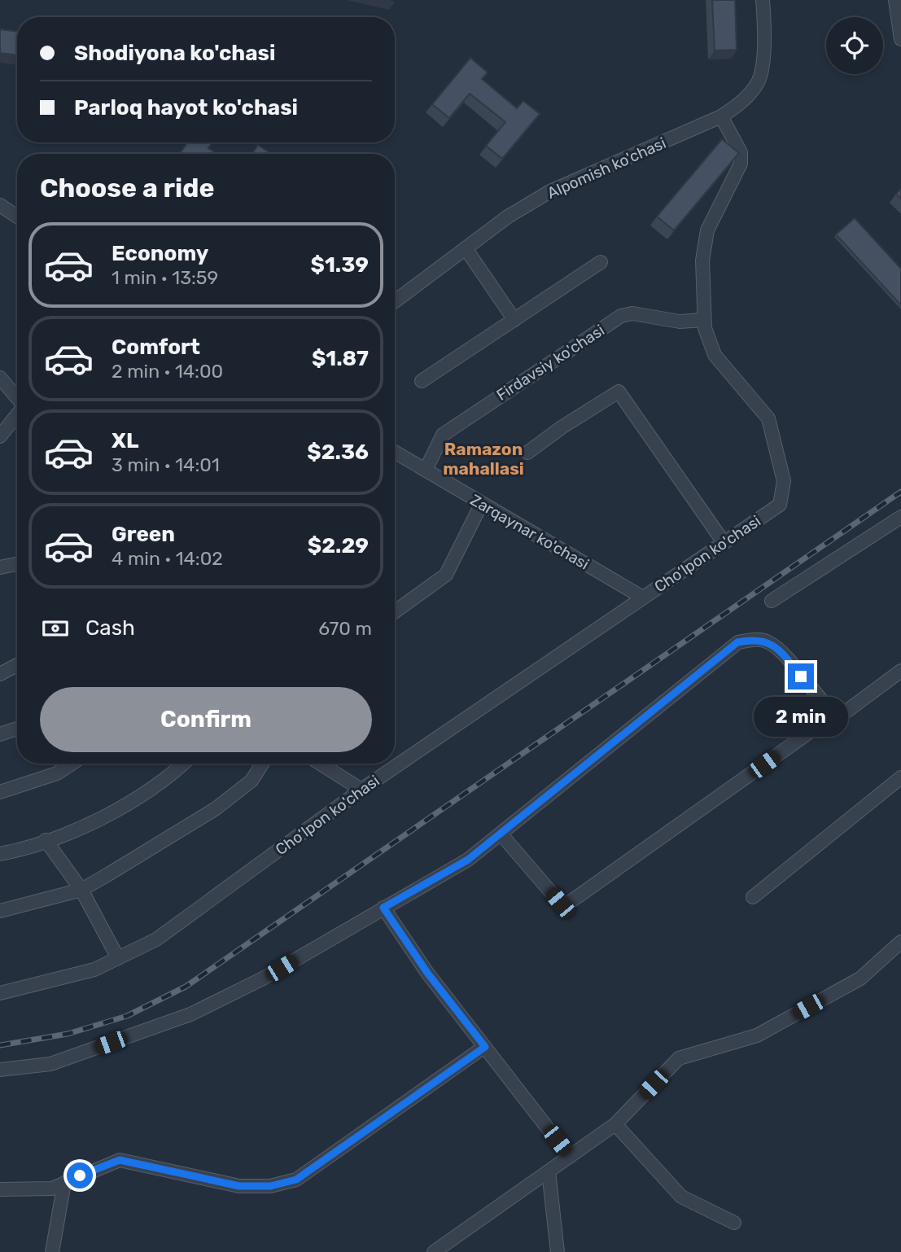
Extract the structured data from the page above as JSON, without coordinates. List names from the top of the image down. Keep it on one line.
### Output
{"streets":{"street":["Alpomish ko'chasi","Firdavsiy ko'chasi","Zarqaynar ko'chasi","Cho‘lpon ko'chasi"]},"crossings":[["Firdavsiy ko'chasi","Zarqaynar ko'chasi"],["Firdavsiy ko'chasi","Cho‘lpon ko'chasi"],["Zarqaynar ko'chasi","Cho‘lpon ko'chasi"]],"districts":["Ramazon mahallasi"],"page":{"banner":["Shodiyona ko'chasi","Parloq hayot ko'chasi"],"heading":"Choose a ride","list":[{"name":"Economy","note":"1 min · 13:59","value":"$1.39"},{"name":"Comfort","note":"2 min · 14:00","value":"$1.87"},{"name":"XL","note":"3 min · 14:01","value":"$2.36"},{"name":"Green","note":"4 min · 14:02","value":"$2.29"}],"pay":["Cash","670 m"],"buttons":"Confirm","bubble":"2 min"}}
